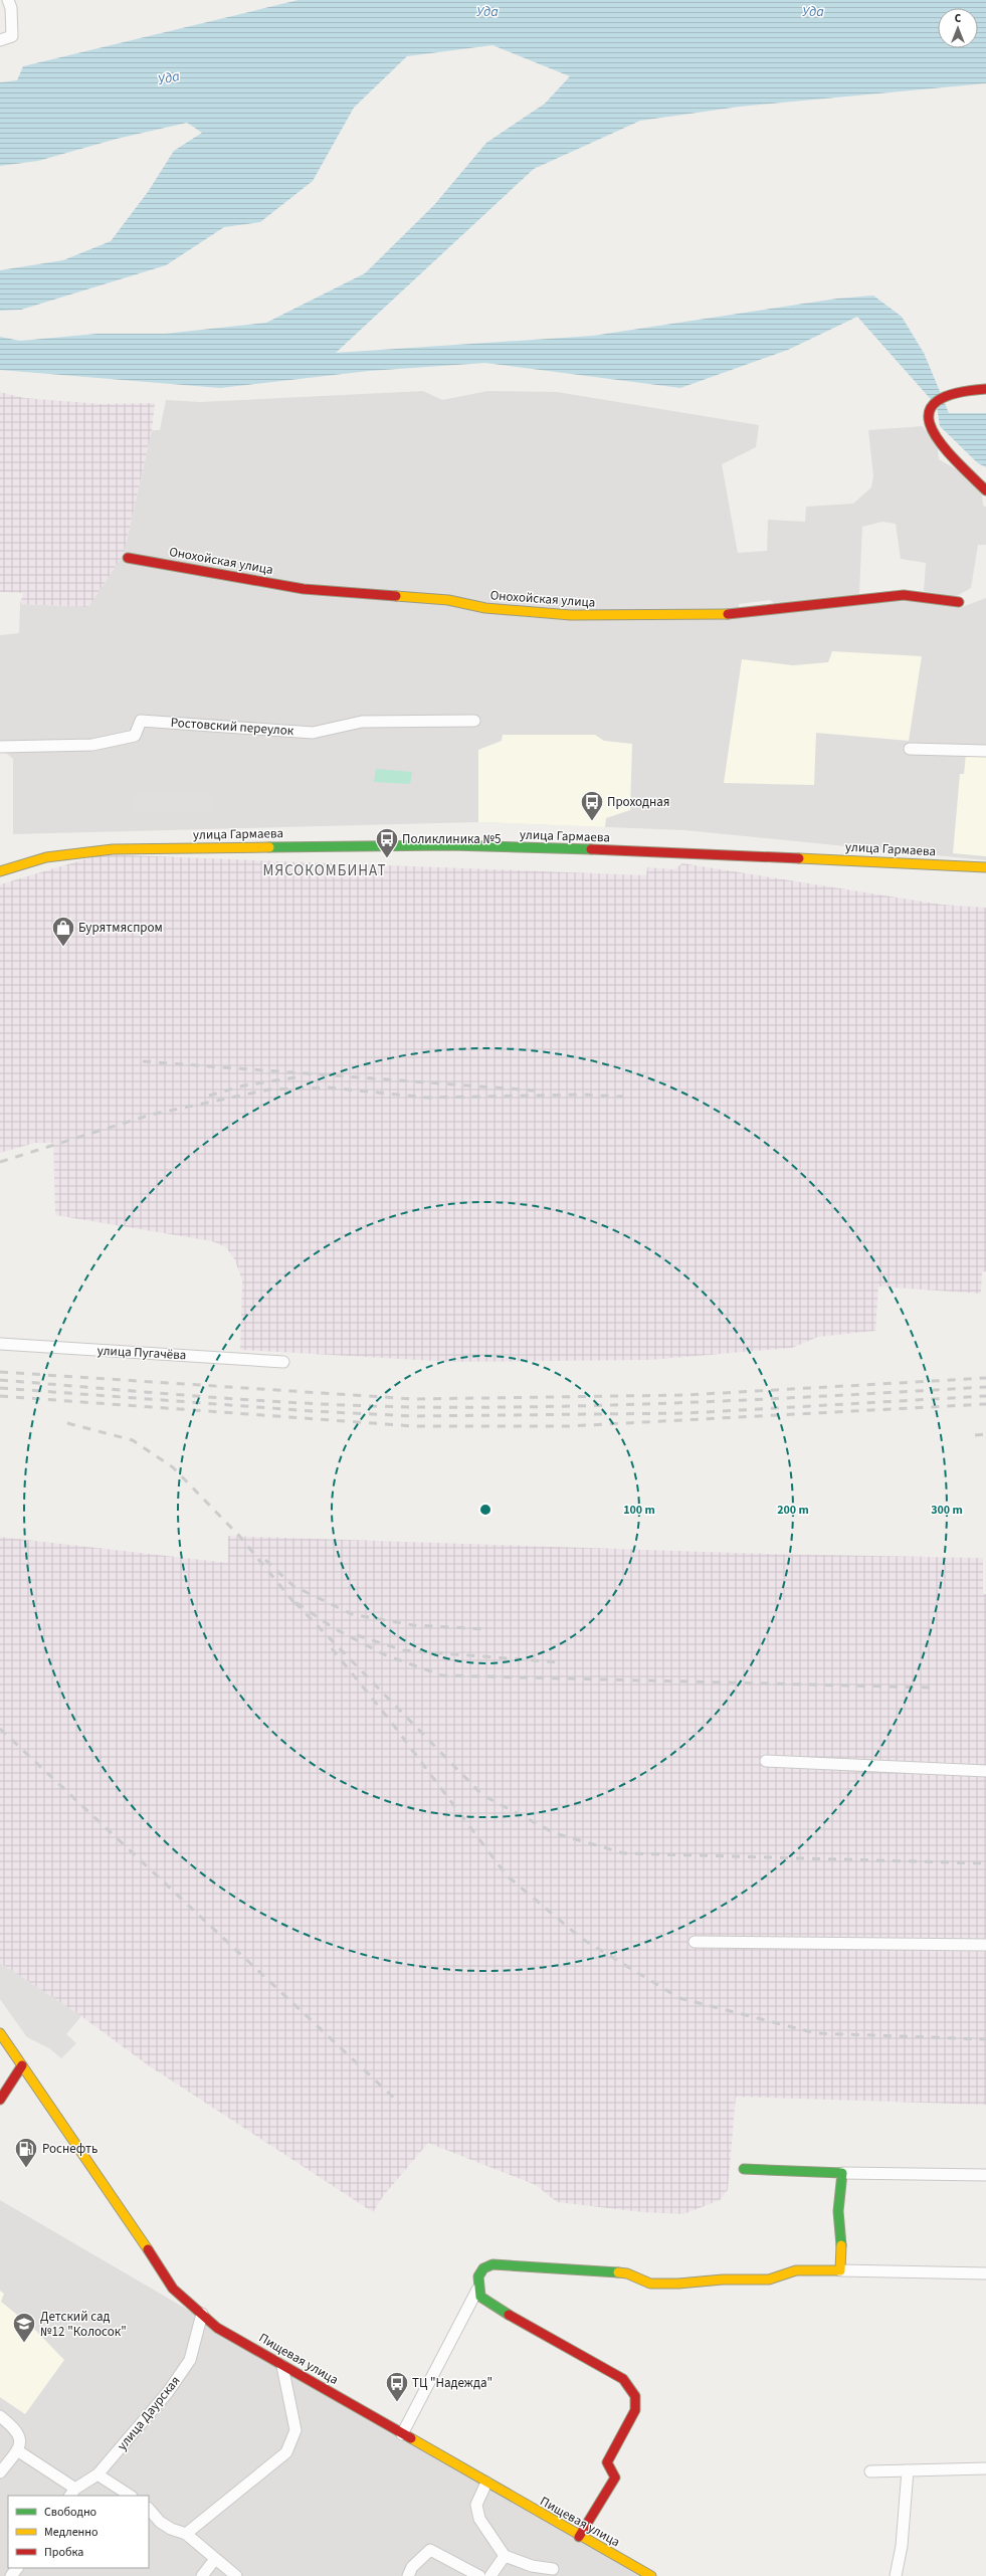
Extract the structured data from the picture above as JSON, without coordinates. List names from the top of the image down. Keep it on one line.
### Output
{"streets":{"street":["Онохойская улица","Ростовский переулок","улица Гармаева","улица Пугачёва","Пищевая улица","улица Даурская"]},"crossings":[["Пищевая улица","улица Даурская"]],"districts":["МЯСОКОМБИНАТ"],"water":["Уда"],"places":{"bus stop":["Проходная","Поликлиника №5","ТЦ \"Надежда\""],"shop":["Бурятмяспром"],"fuel station":["Роснефть"],"school or university":["Детский сад №12 \"Колосок\""]},"legend":["Свободно","Медленно","Пробка"],"north":"top","rings":["100 m","200 m","300 m"]}
